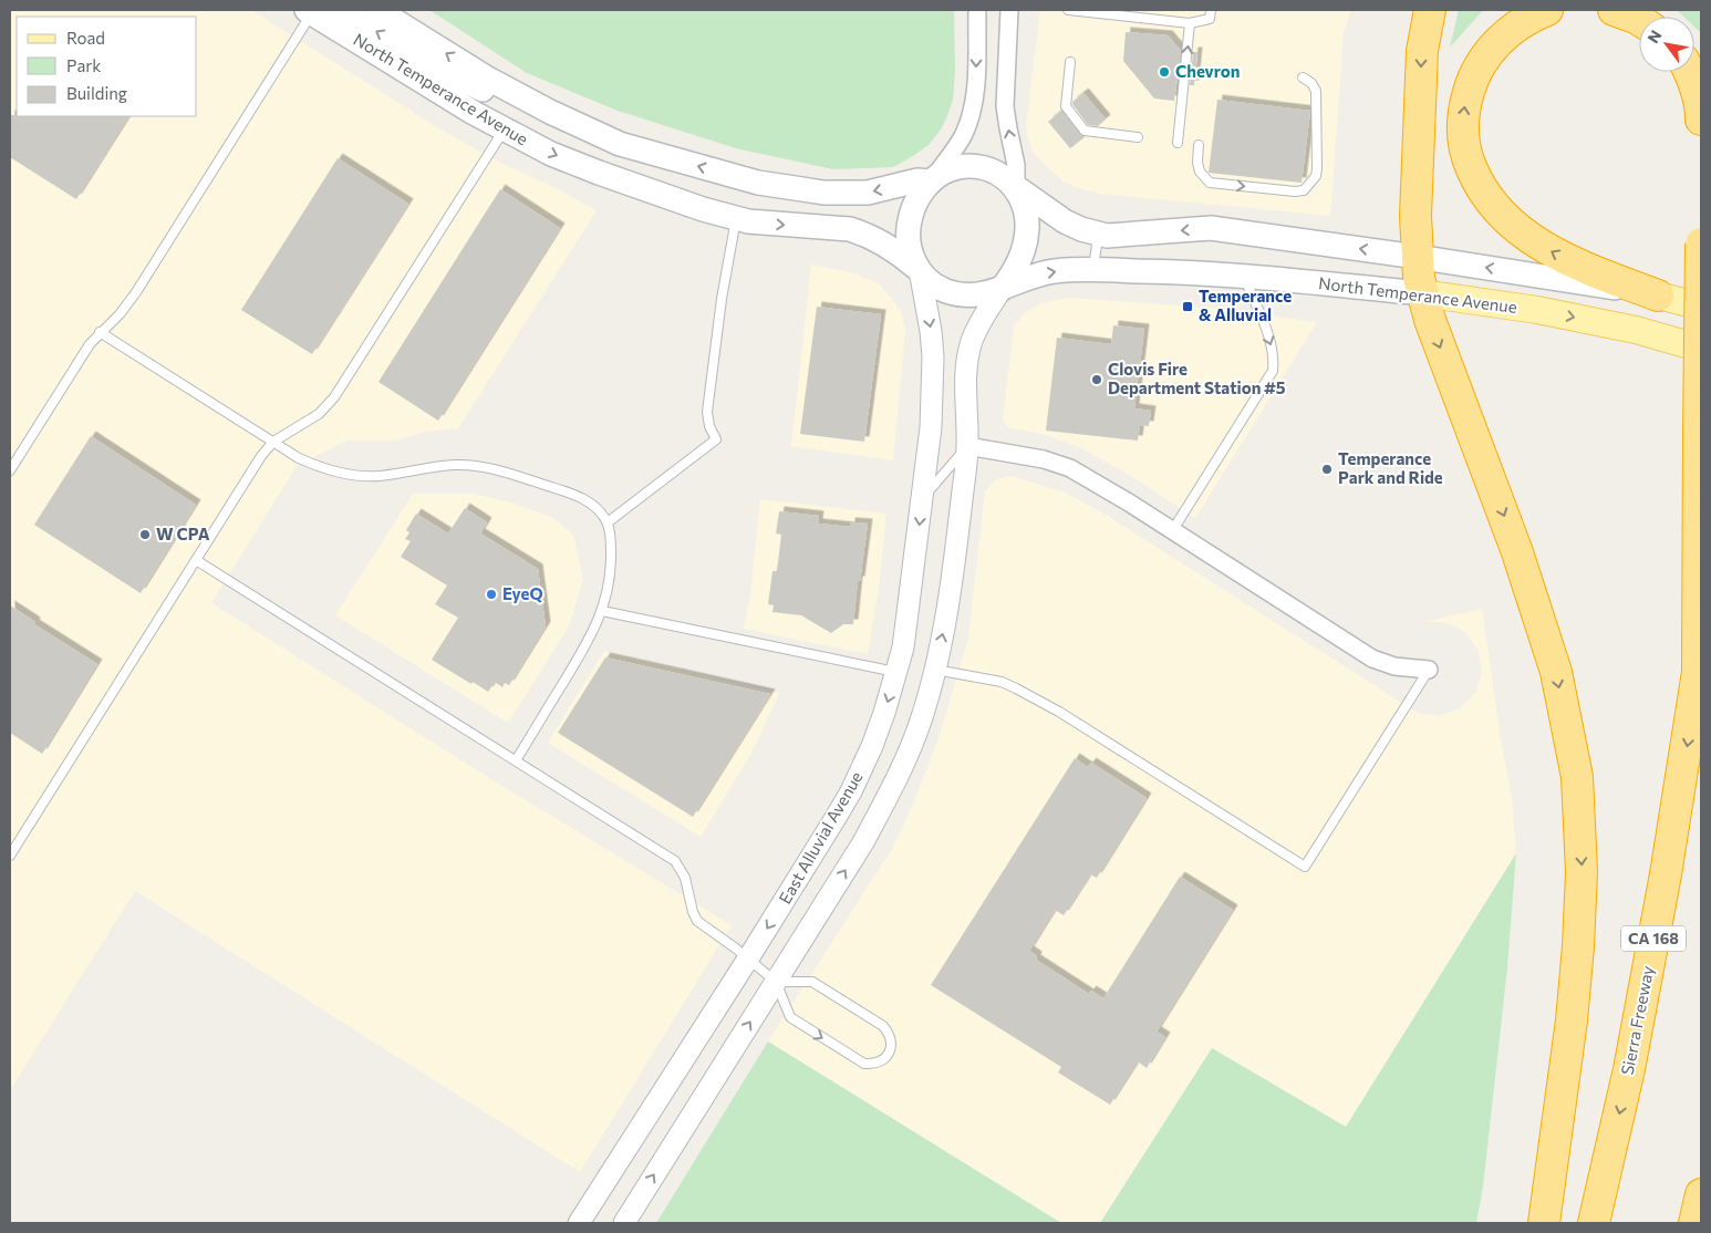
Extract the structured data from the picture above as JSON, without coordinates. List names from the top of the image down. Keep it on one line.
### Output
{"streets":{"highway":["CA 168","Sierra Freeway"],"main road":["North Temperance Avenue"],"street":["East Alluvial Avenue"]},"crossings":[["North Temperance Avenue","East Alluvial Avenue"]],"places":{"other":["Chevron","Clovis Fire Department Station #5","Temperance Park and Ride","W CPA","EyeQ"],"transit":["Temperance & Alluvial"]},"legend":["Road","Park","Building"],"north":"top left"}
